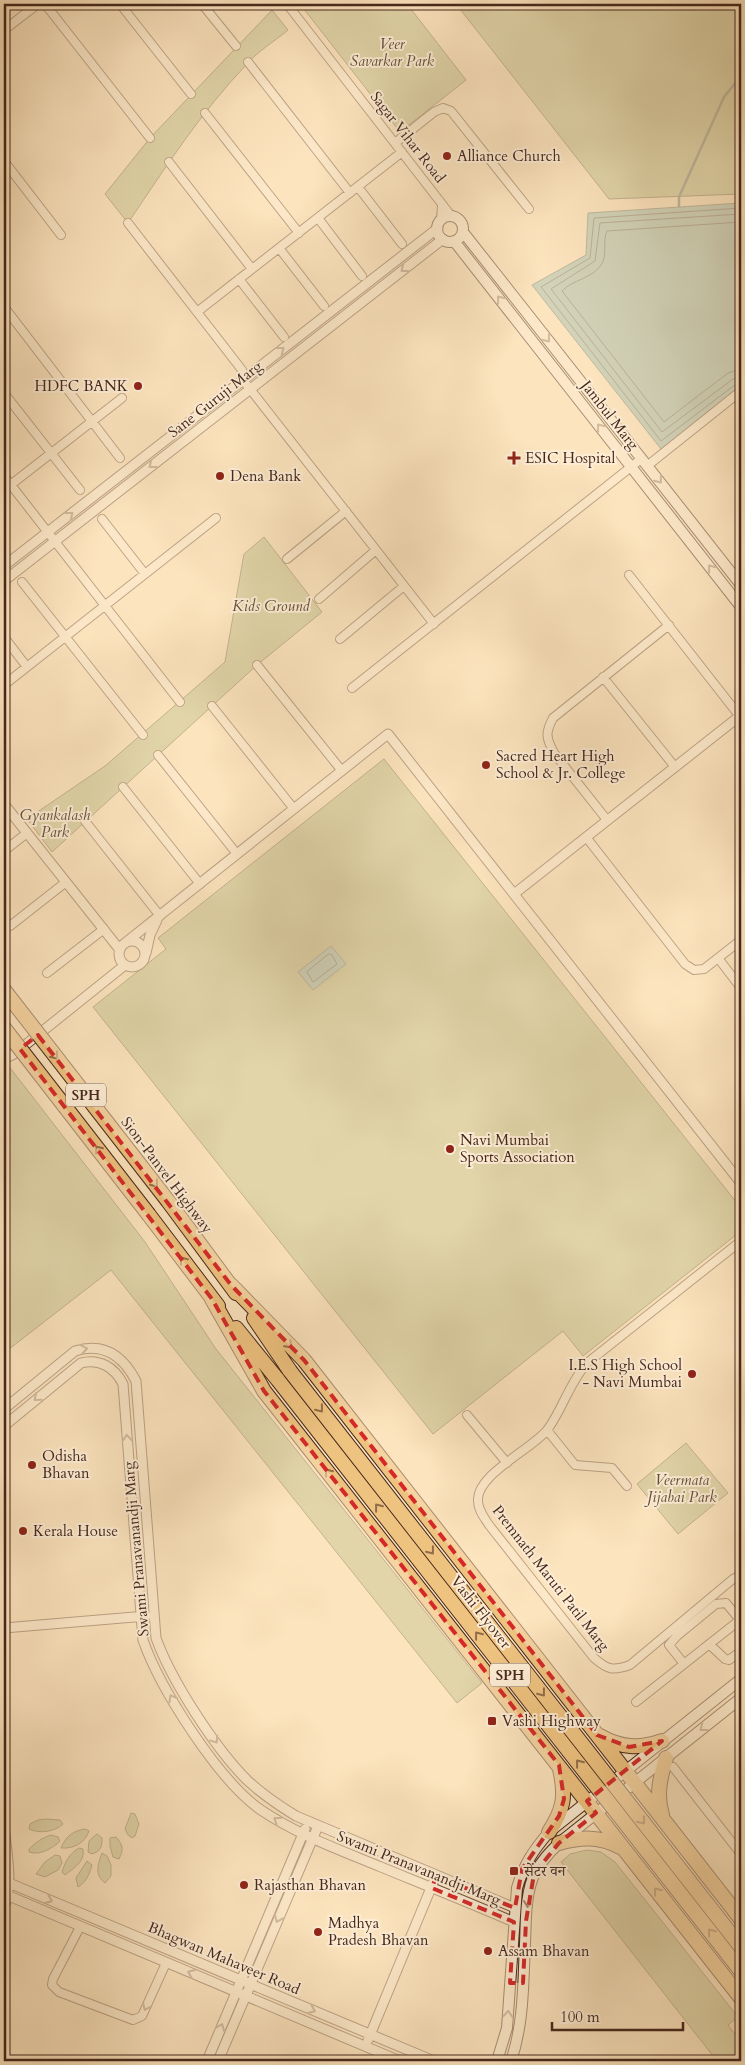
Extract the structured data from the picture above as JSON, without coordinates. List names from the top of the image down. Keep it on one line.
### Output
{"streets":{"highway":["SPH","Sion-Panvel Highway","Vashi Flyover"],"main road":["Jambul Marg"],"street":["Sagar Vihar Road","Sane Guruji Marg","Swami Pranavanandji Marg","Premnath Maruti Patil Marg","Bhagwan Mahaveer Road"]},"crossings":[["Sagar Vihar Road","Sane Guruji Marg"],["Sagar Vihar Road","Jambul Marg"],["Sane Guruji Marg","Jambul Marg"],["SPH","Vashi Flyover"],["Sion-Panvel Highway","Vashi Flyover"],["Swami Pranavanandji Marg","Bhagwan Mahaveer Road"]],"parks":["Veer Savarkar Park","Kids Ground","Gyankalash Park","Veermata Jijabai Park"],"places":{"other":["Alliance Church","HDFC BANK","Dena Bank","Sacred Heart High School & Jr. College","Navi Mumbai Sports Association","I.E.S High School - Navi Mumbai","Odisha Bhavan","Kerala House","Rajasthan Bhavan","Madhya Pradesh Bhavan","Assam Bhavan"],"health":["ESIC Hospital"],"transit":["Vashi Highway","सेंटर वन"]},"scale_bar":"100 m"}
